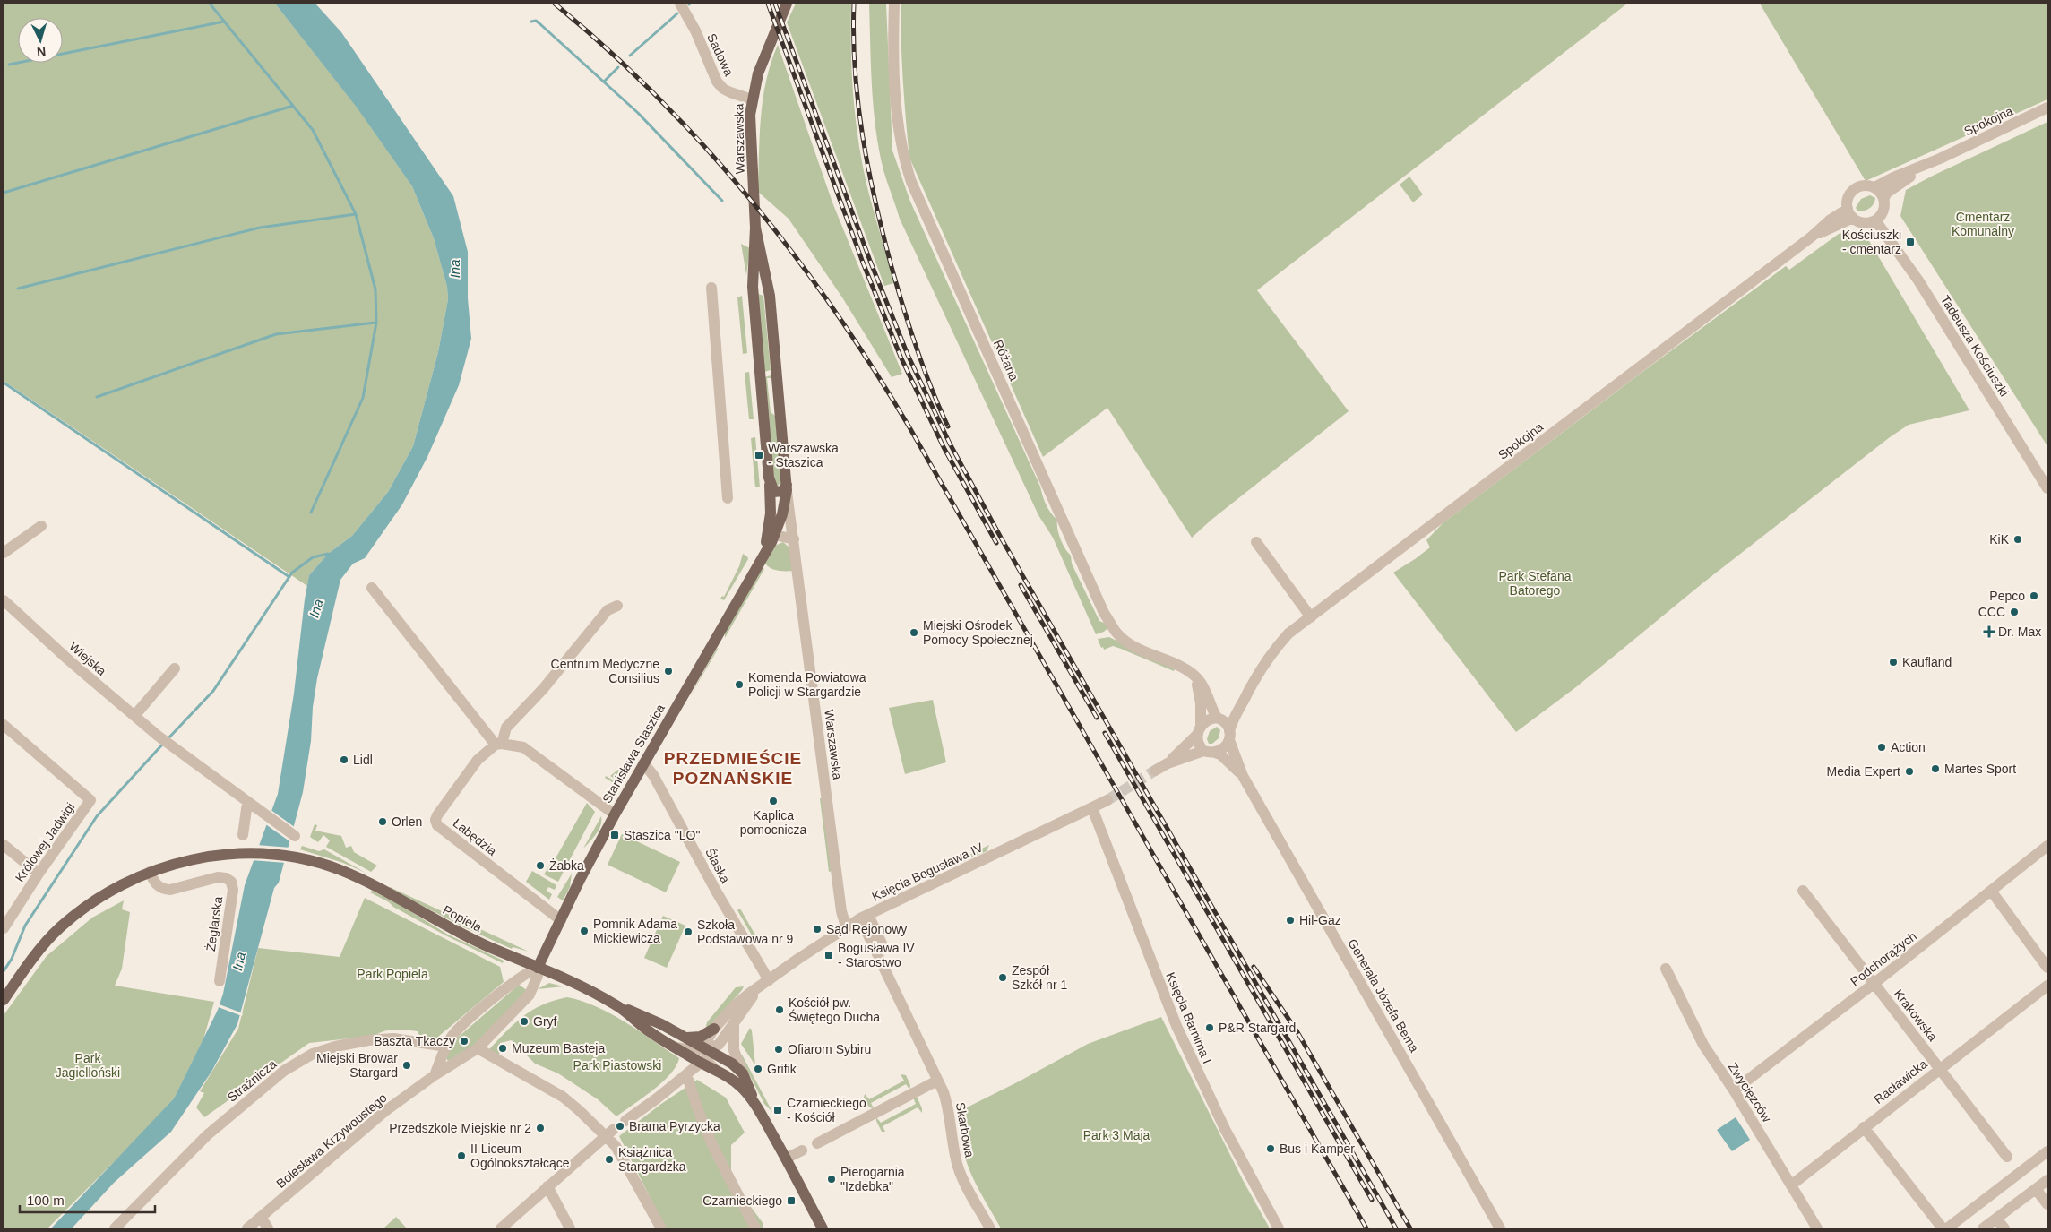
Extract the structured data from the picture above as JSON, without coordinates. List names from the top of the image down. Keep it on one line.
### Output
{"streets":{"main road":["Warszawska","Stanisława Staszica","Popiela"],"street":["Sadowa","Spokojna","Tadeusza Kościuszki","Różana","Wiejska","Łabędzia","Królowej Jadwigi","Śląska","Księcia Bogusława IV","Żeglarska","Podchorążych","Generała Józefa Bema","Krakowska","Księcia Barnima I","Strażnicza","Racławicka","Zwycięzców","Skarbowa","Bolesława Krzywoustego"]},"crossings":[["Sadowa","Warszawska"],["Spokojna","Tadeusza Kościuszki"],["Spokojna","Różana"],["Spokojna","Generała Józefa Bema"],["Warszawska","Stanisława Staszica"],["Warszawska","Księcia Bogusława IV"],["Różana","Generała Józefa Bema"],["Stanisława Staszica","Łabędzia"],["Stanisława Staszica","Śląska"],["Stanisława Staszica","Popiela"],["Stanisława Staszica","Bolesława Krzywoustego"],["Śląska","Księcia Bogusława IV"],["Księcia Bogusława IV","Popiela"],["Księcia Bogusława IV","Księcia Barnima I"],["Księcia Bogusława IV","Skarbowa"],["Popiela","Żeglarska"],["Popiela","Bolesława Krzywoustego"],["Podchorążych","Krakowska"],["Podchorążych","Zwycięzców"],["Krakowska","Racławicka"],["Racławicka","Zwycięzców"]],"districts":["PRZEDMIEŚCIE POZNAŃSKIE"],"water":["Ina"],"parks":["Cmentarz Komunalny","Park Stefana Batorego","Park Popiela","Park Jagielloński","Park Piastowski","Park 3 Maja"],"places":{"transit":["Kościuszki - cmentarz","Warszawska - Staszica","Staszica \"LO\"","Bogusława IV - Starostwo","Czarnieckiego - Kościół","Czarnieckiego"],"other":["KiK","Pepco","CCC","Miejski Ośrodek Pomocy Społecznej","Kaufland","Centrum Medyczne Consilius","Komenda Powiatowa Policji w Stargardzie","Action","Lidl","Martes Sport","Media Expert","Kaplica pomocnicza","Orlen","Żabka","Hil-Gaz","Sąd Rejonowy","Pomnik Adama Mickiewicza","Szkoła Podstawowa nr 9","Zespół Szkół nr 1","Kościół pw. Świętego Ducha","Gryf","P&R Stargard","Baszta Tkaczy","Muzeum Basteja","Ofiarom Sybiru","Miejski Browar Stargard","Grifik","Brama Pyrzycka","Przedszkole Miejskie nr 2","Bus i Kamper","II Liceum Ogólnokształcące","Książnica Stargardzka","Pierogarnia \"Izdebka\""],"health":["Dr. Max"]},"scale_bar":"100 m","north":"bottom"}
